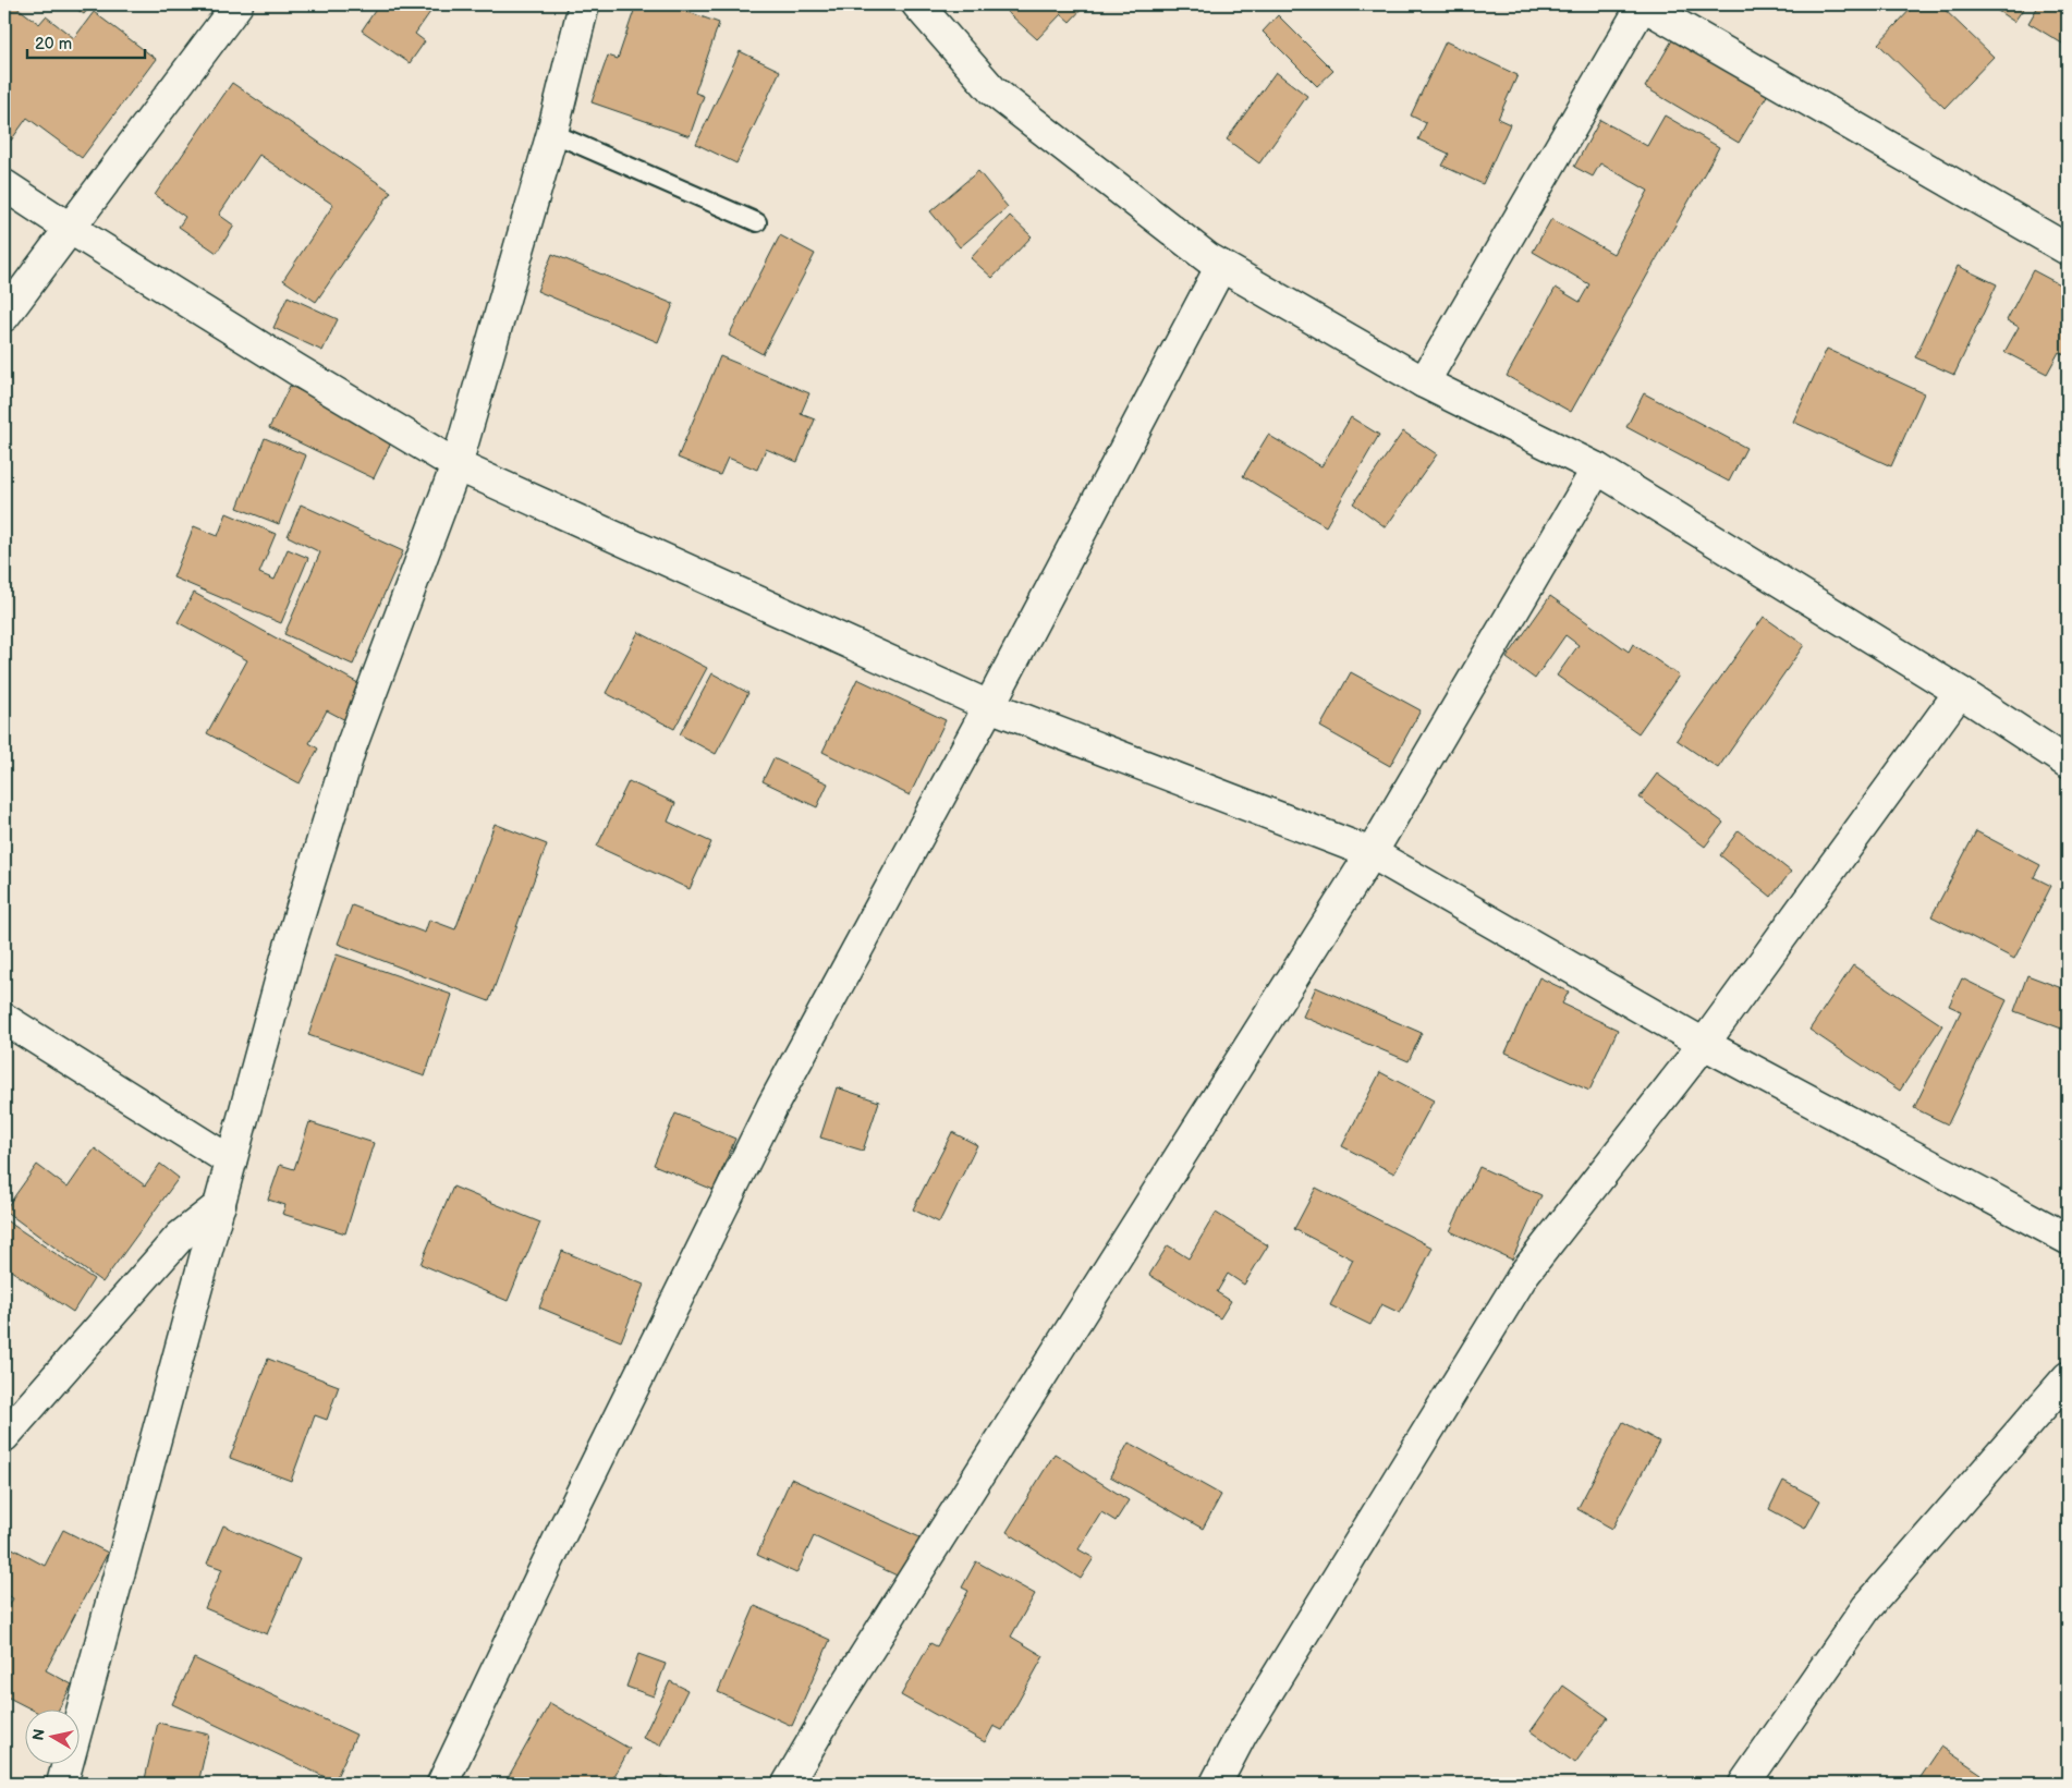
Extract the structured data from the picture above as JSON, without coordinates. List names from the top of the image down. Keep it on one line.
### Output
{"scale_bar":"20 m","north":"left"}
